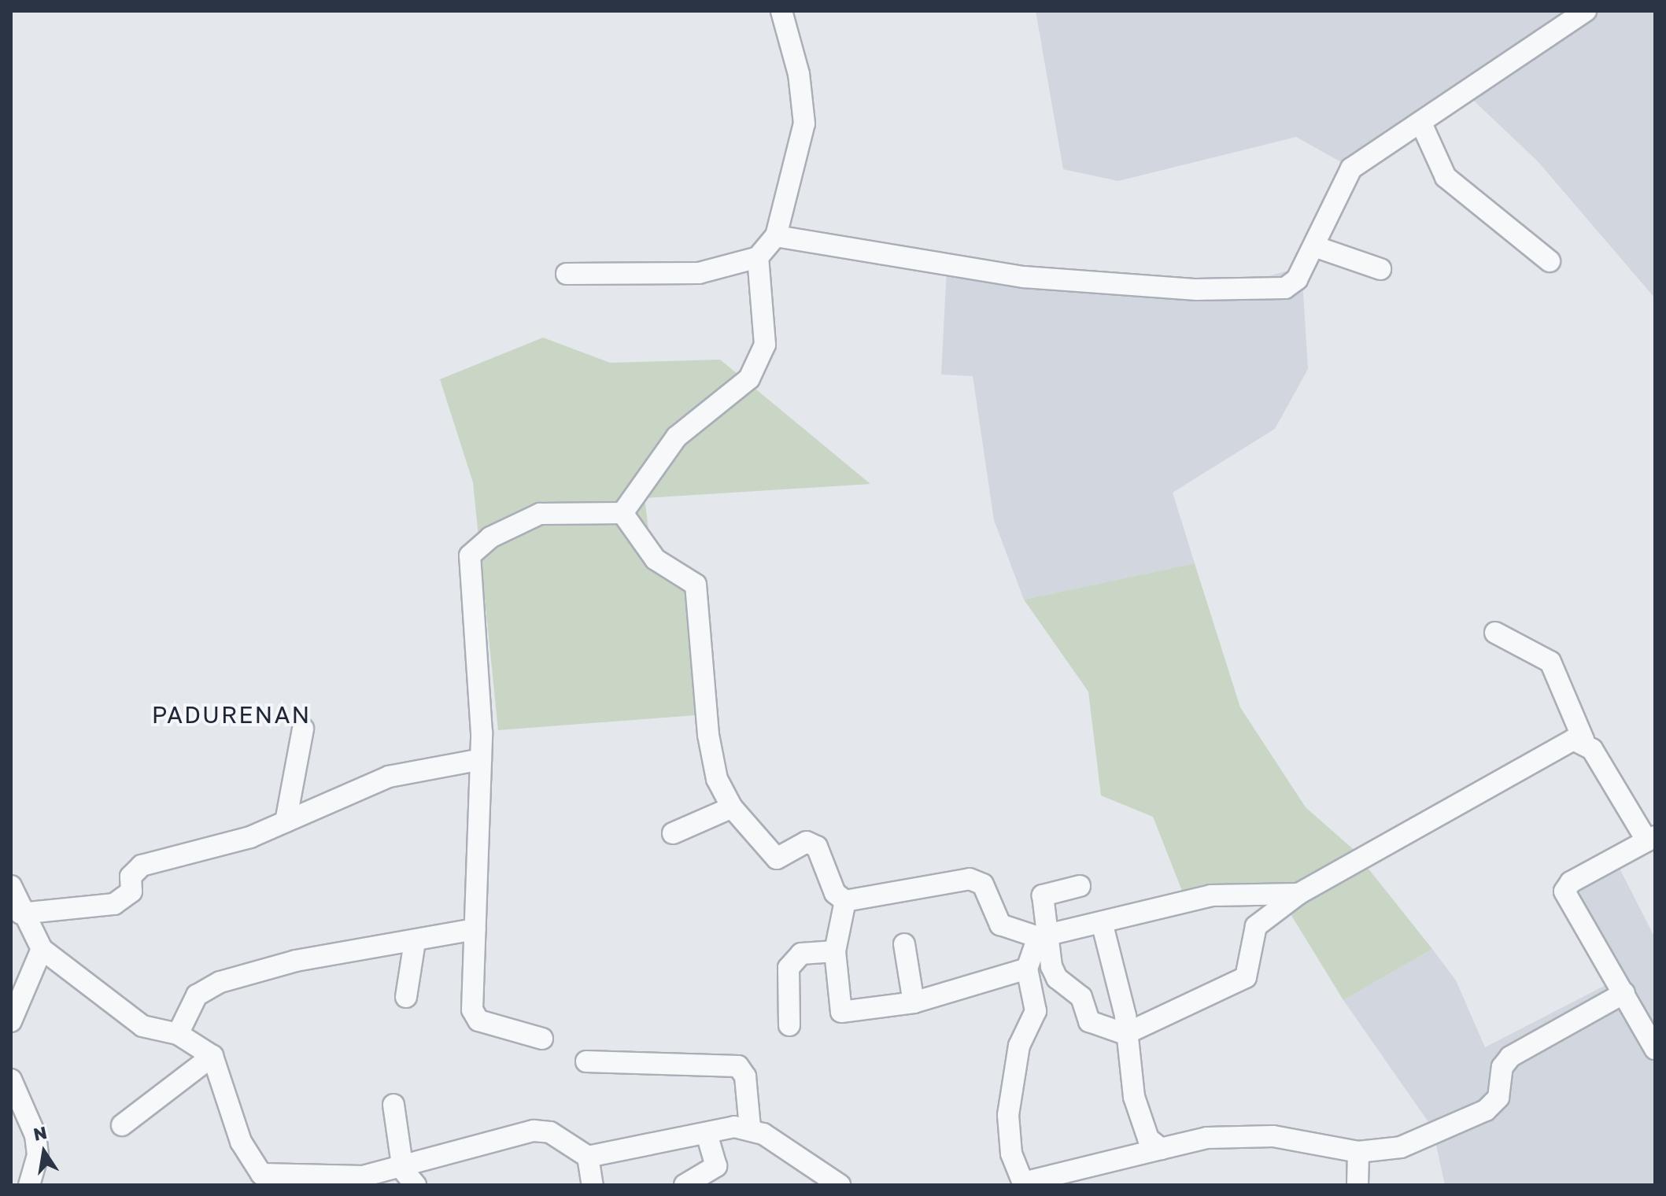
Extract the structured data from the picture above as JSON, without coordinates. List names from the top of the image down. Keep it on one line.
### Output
{"districts":["PADURENAN"],"north":"top"}
